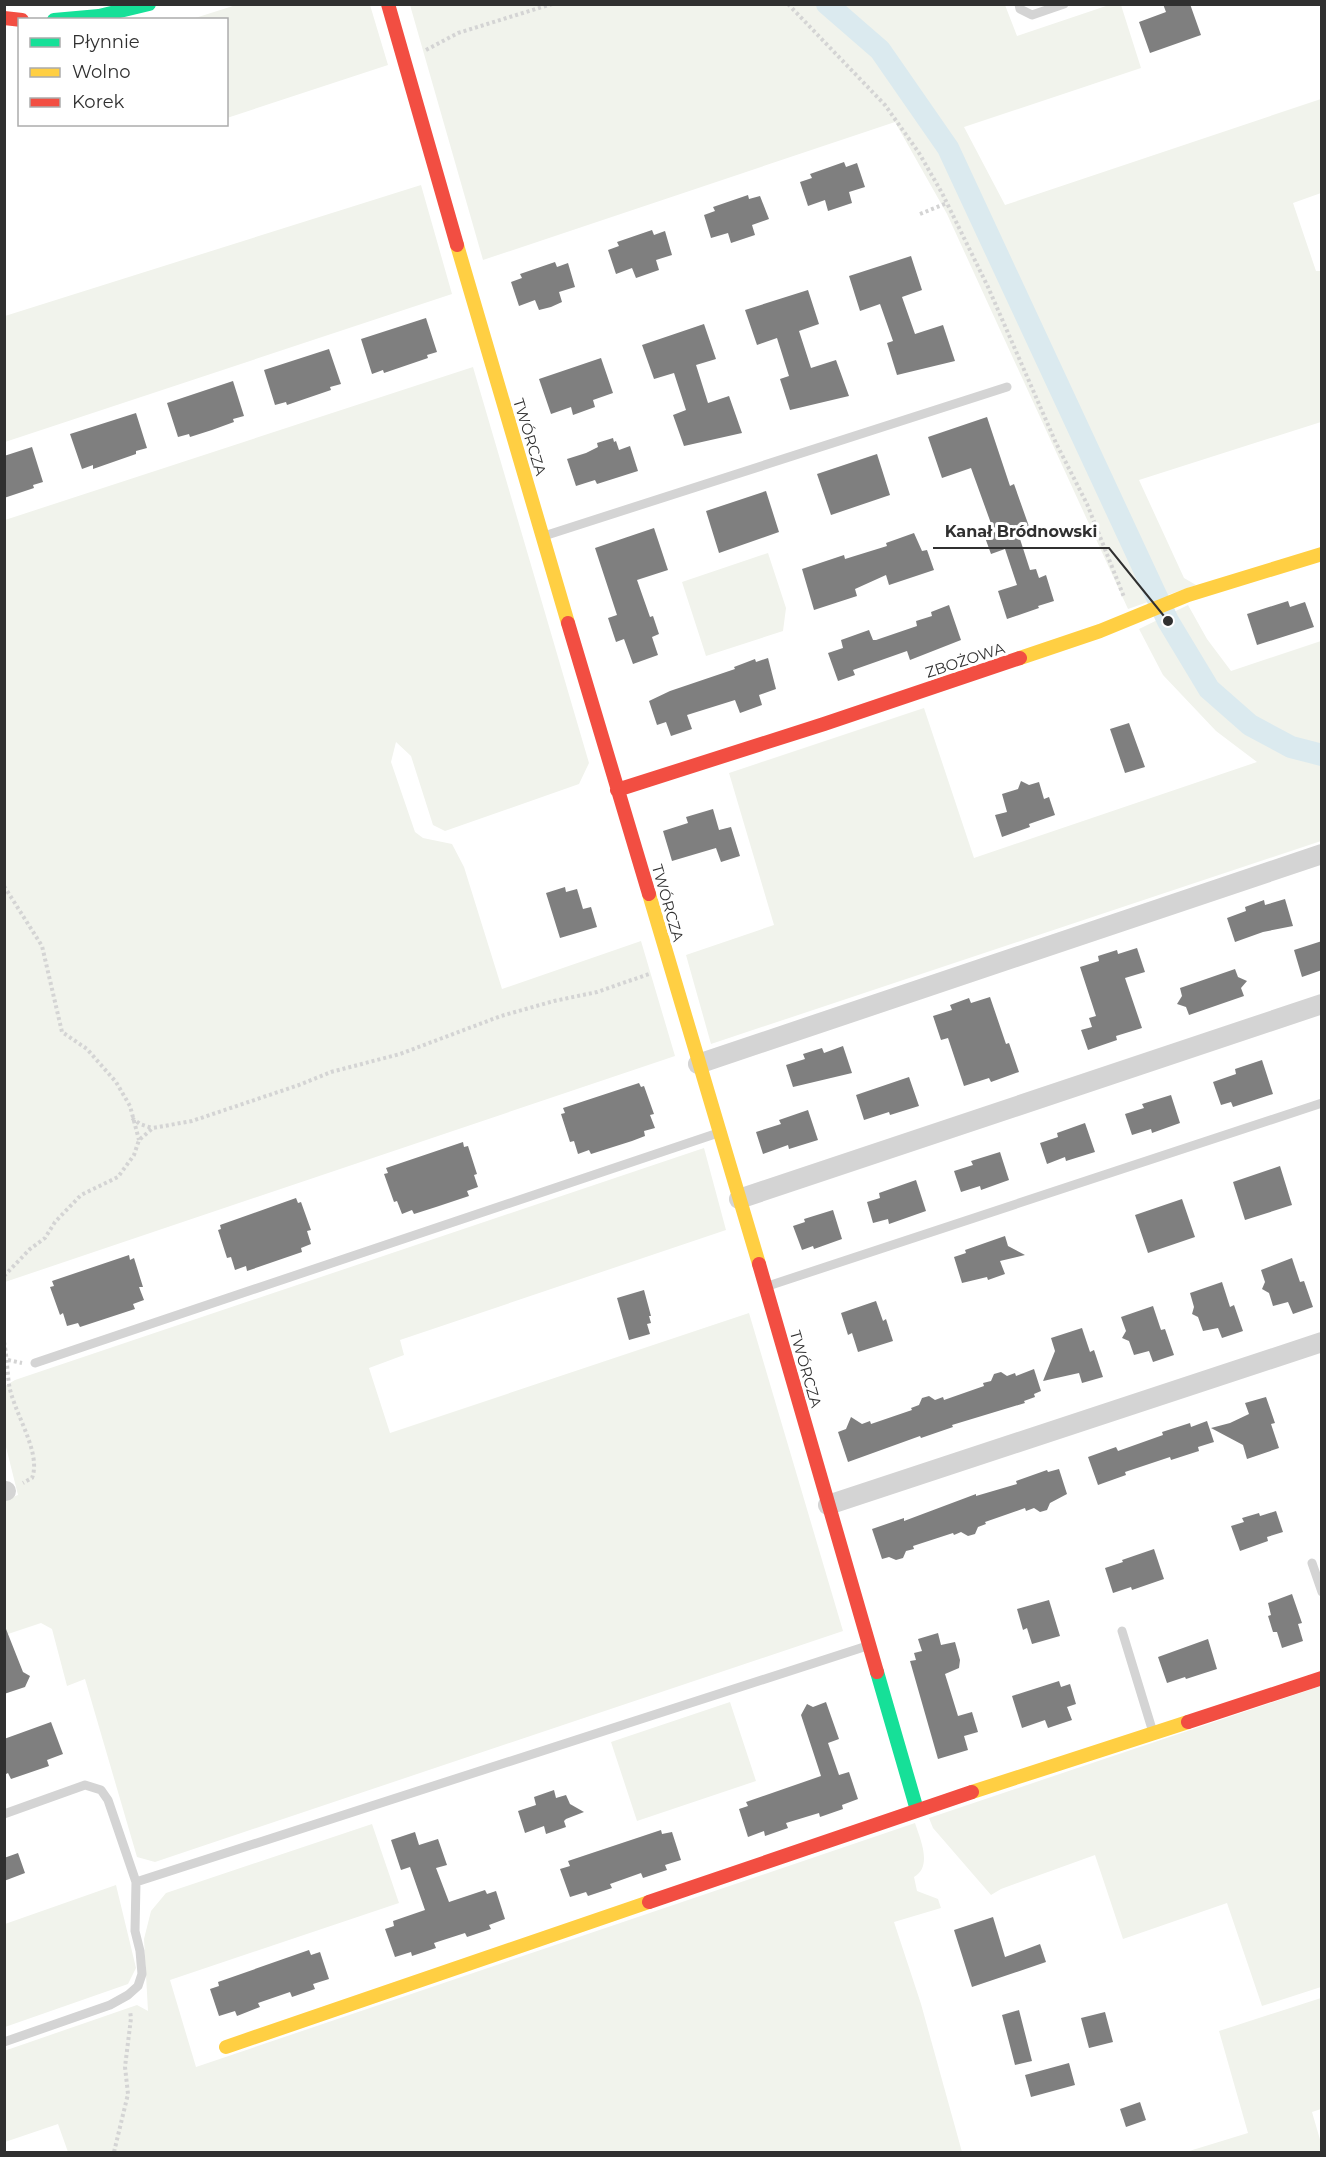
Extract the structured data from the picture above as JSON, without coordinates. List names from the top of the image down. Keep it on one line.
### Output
{"streets":{"street":["TWÓRCZA","ZBOŻOWA"]},"crossings":[["TWÓRCZA","ZBOŻOWA"]],"places":["Kanał Bródnowski"],"legend":["Płynnie","Wolno","Korek"]}
